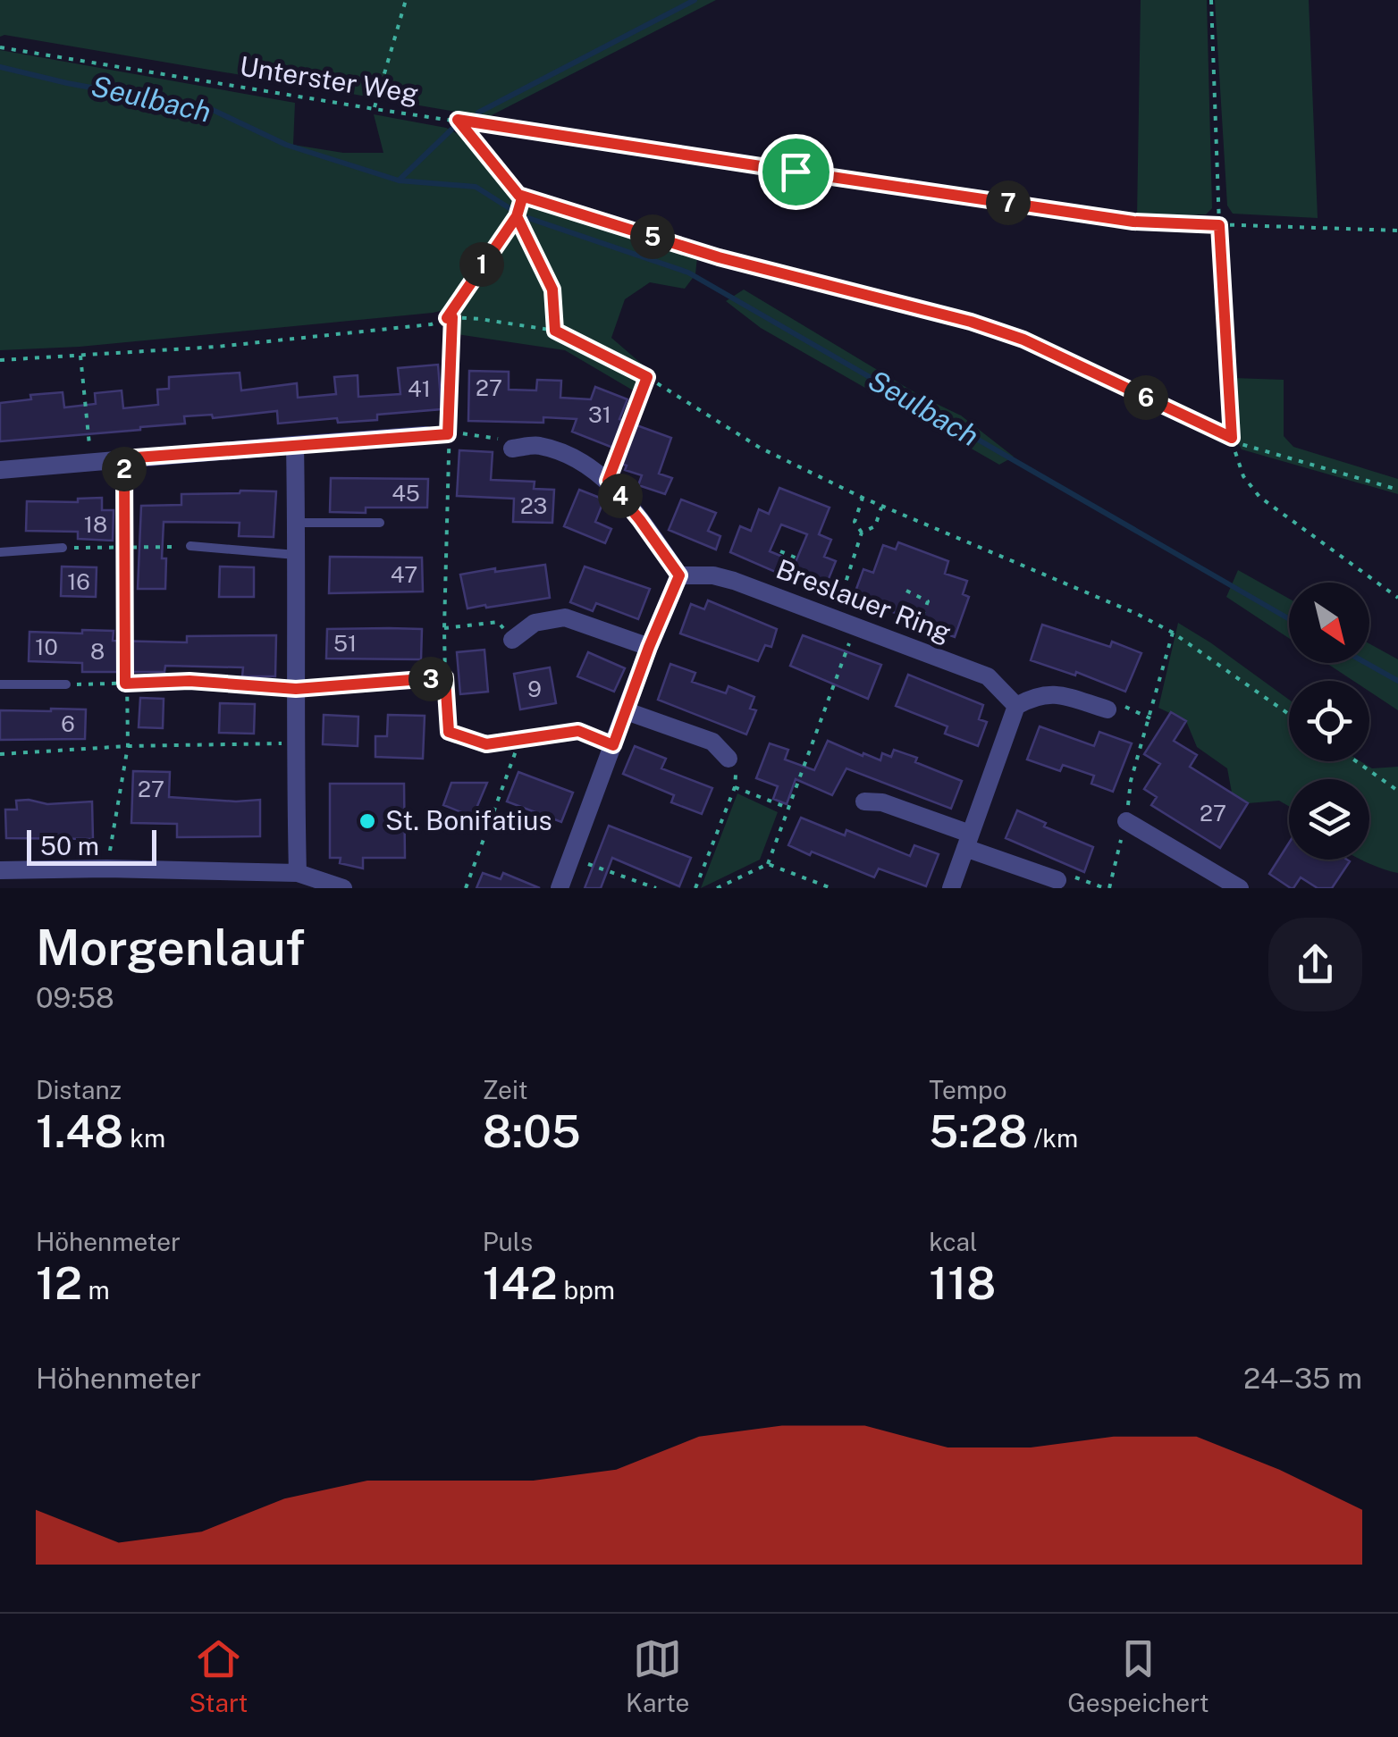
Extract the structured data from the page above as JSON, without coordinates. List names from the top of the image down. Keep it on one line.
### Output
{"streets":{"street":["Breslauer Ring"],"path":["Unterster Weg"]},"water":["Seulbach"],"places":["St. Bonifatius"],"house_numbers":["27","41","31","45","23","18","47","16","51","10","8","9","6","27","27"],"scale_bar":"50 m","north":"bottom right","page":{"pins":["7","5","1","6","2","4","3"],"scale":"50 m","heading":["Morgenlauf","09:58"],"stats":[["Distanz","1.48 km"],["Zeit","8:05"],["Tempo","5:28 /km"],["Höhenmeter","12 m"],["Puls","142 bpm"],["kcal","118"]],"chart":["Höhenmeter","24–35 m"],"tabs":["Start","Karte","Gespeichert"]}}
